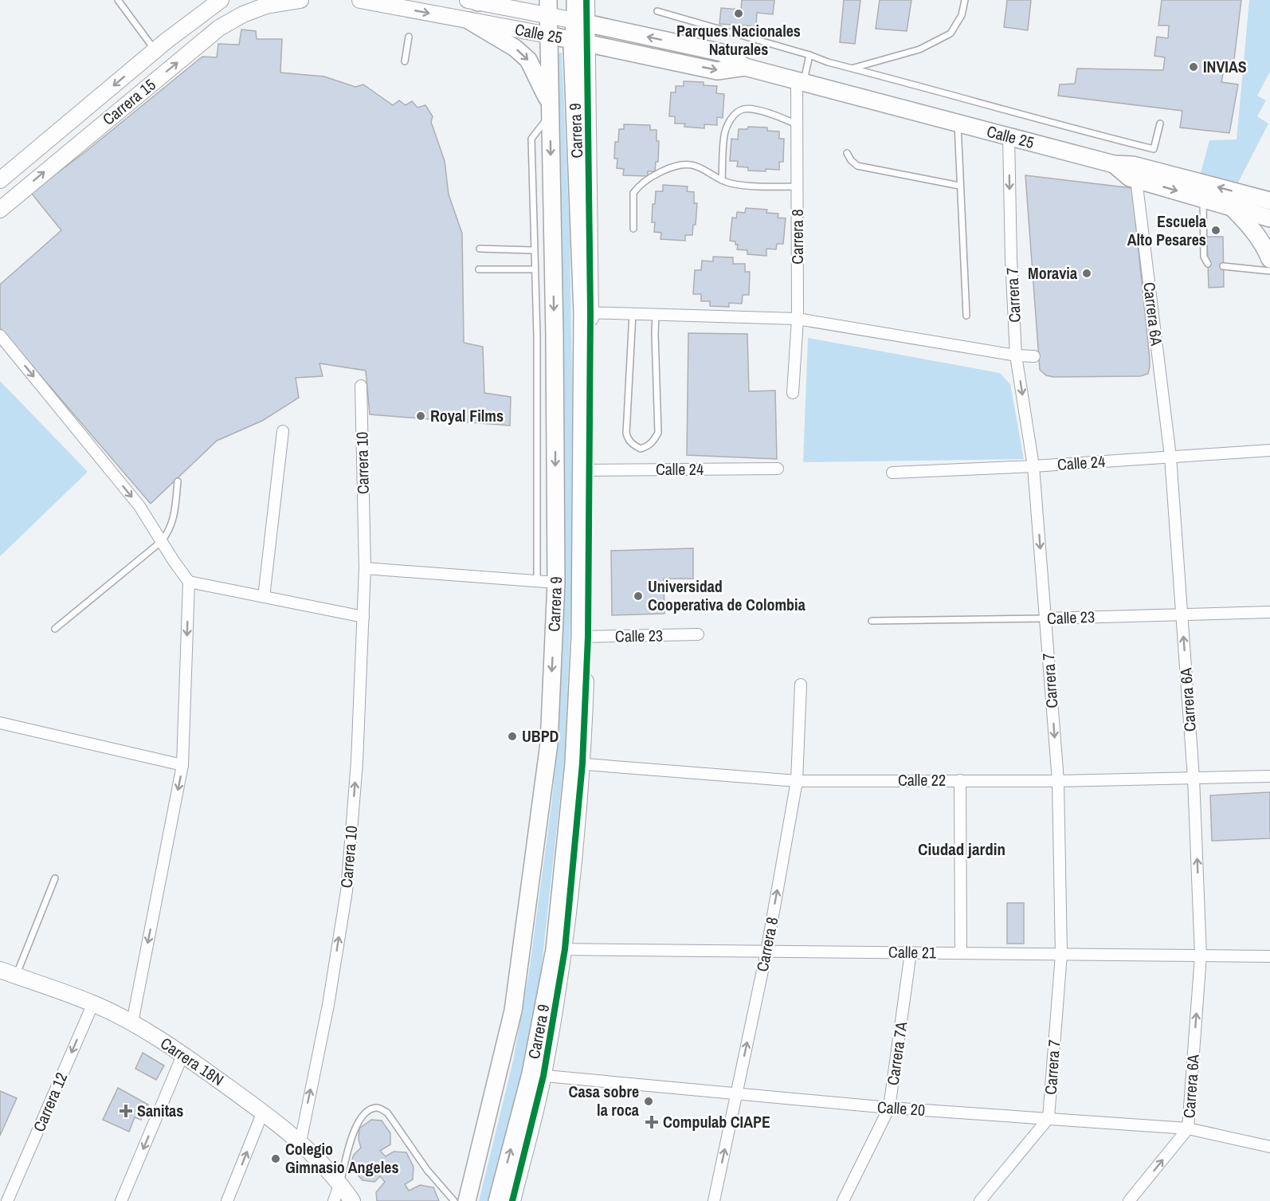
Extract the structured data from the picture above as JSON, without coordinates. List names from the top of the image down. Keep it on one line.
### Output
{"streets":{"main road":["Calle 25","Carrera 15","Carrera 9","Carrera 18N"],"street":["Carrera 8","Carrera 7","Carrera 6A","Carrera 10","Calle 24","Calle 23","Calle 22","Calle 21","Carrera 7A","Carrera 12","Calle 20"]},"crossings":[["Calle 25","Carrera 9"],["Calle 25","Carrera 8"],["Calle 25","Carrera 7"],["Calle 25","Carrera 6A"],["Carrera 9","Calle 24"],["Carrera 9","Calle 23"],["Carrera 9","Calle 22"],["Carrera 9","Calle 21"],["Carrera 9","Calle 20"],["Carrera 8","Calle 22"],["Carrera 8","Calle 21"],["Carrera 8","Calle 20"],["Carrera 7","Calle 24"],["Carrera 7","Calle 23"],["Carrera 7","Calle 22"],["Carrera 7","Calle 21"],["Carrera 7","Calle 20"],["Carrera 6A","Calle 24"],["Carrera 6A","Calle 23"],["Carrera 6A","Calle 22"],["Carrera 6A","Calle 21"],["Carrera 6A","Calle 20"],["Carrera 10","Carrera 18N"],["Calle 21","Carrera 7A"],["Carrera 7A","Calle 20"],["Carrera 18N","Carrera 12"]],"one_way":["Carrera 8","Carrera 7","Carrera 6A","Carrera 10","Carrera 12"],"districts":["Ciudad jardin"],"places":{"other":["Parques Nacionales Naturales","INVIAS","Escuela Alto Pesares","Moravia","Royal Films","Universidad Cooperativa de Colombia","UBPD","Casa sobre la roca","Colegio Gimnasio Angeles"],"health":["Sanitas","Compulab CIAPE"]}}
